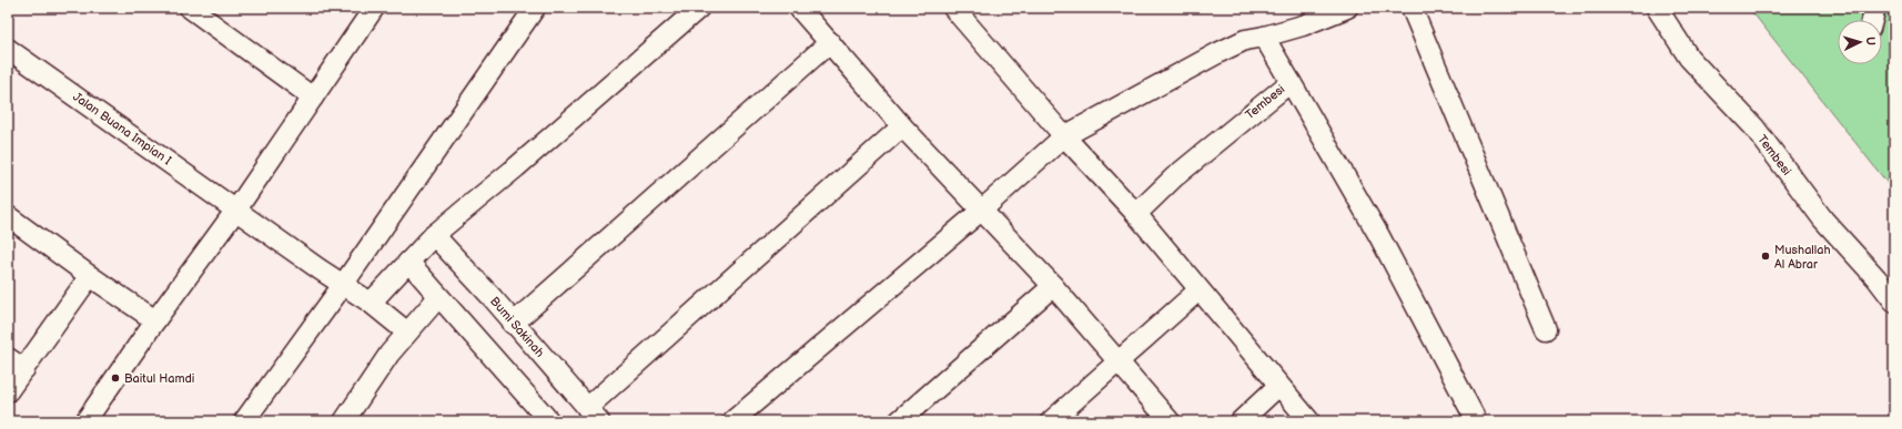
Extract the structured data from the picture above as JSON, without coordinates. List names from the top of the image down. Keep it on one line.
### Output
{"streets":{"street":["Tembesi","Jalan Buana Impian I","Bumi Sakinah"]},"places":["Mushallah Al Abrar","Baitul Hamdi"],"north":"right"}
